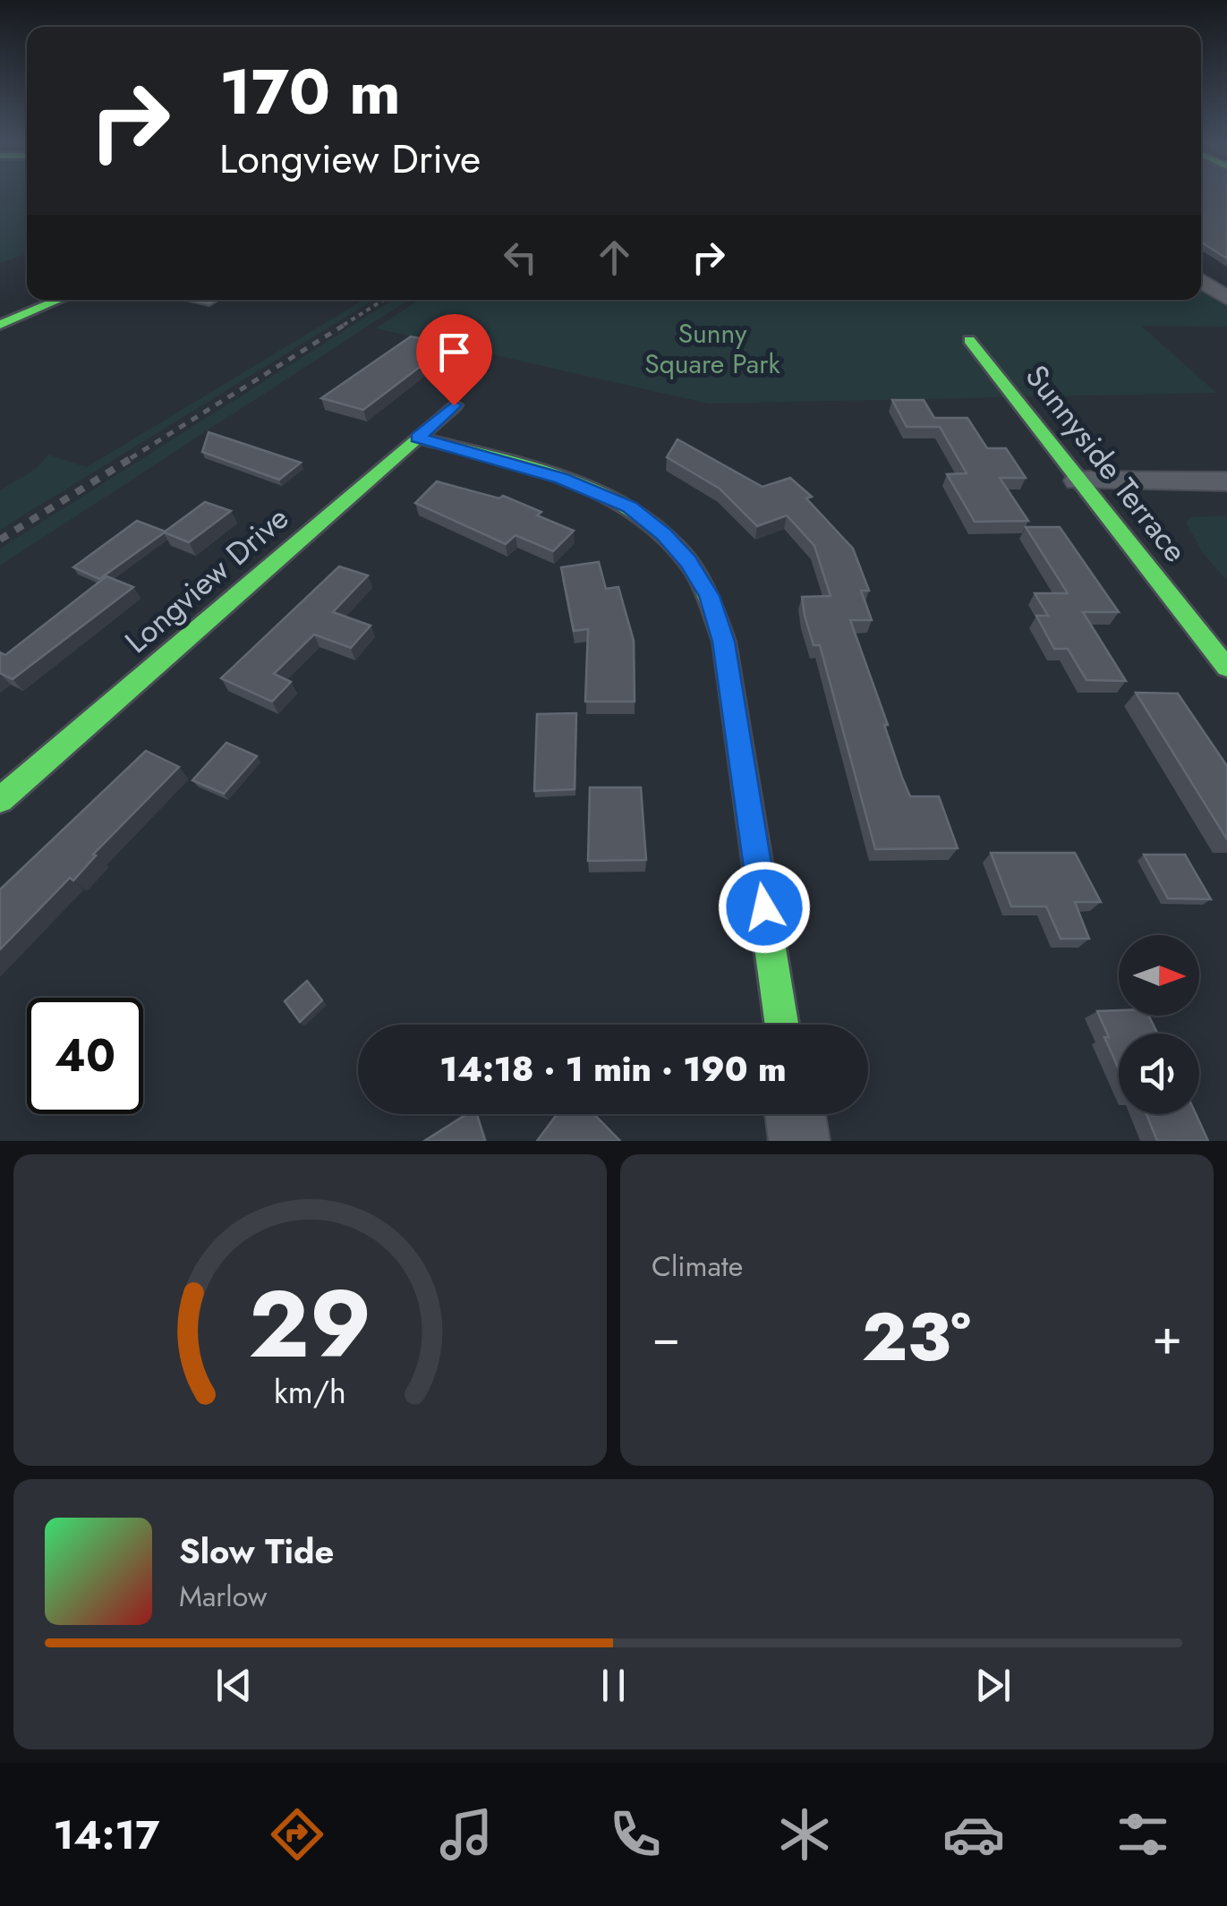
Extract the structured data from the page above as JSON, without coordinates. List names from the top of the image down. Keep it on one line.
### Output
{"streets":{"street":["Sunnyside Terrace","Longview Drive"]},"parks":["Sunny Square Park"],"north":"right","page":{"turn":["170 m","Longview Drive"],"limit":"40","trip":"14:18 · 1 min · 190 m","tile":"Climate","heat":["−","23°","+"],"song":["Slow Tide","Marlow"],"tabs":"14:17","gauge":["29","km/h"]}}
